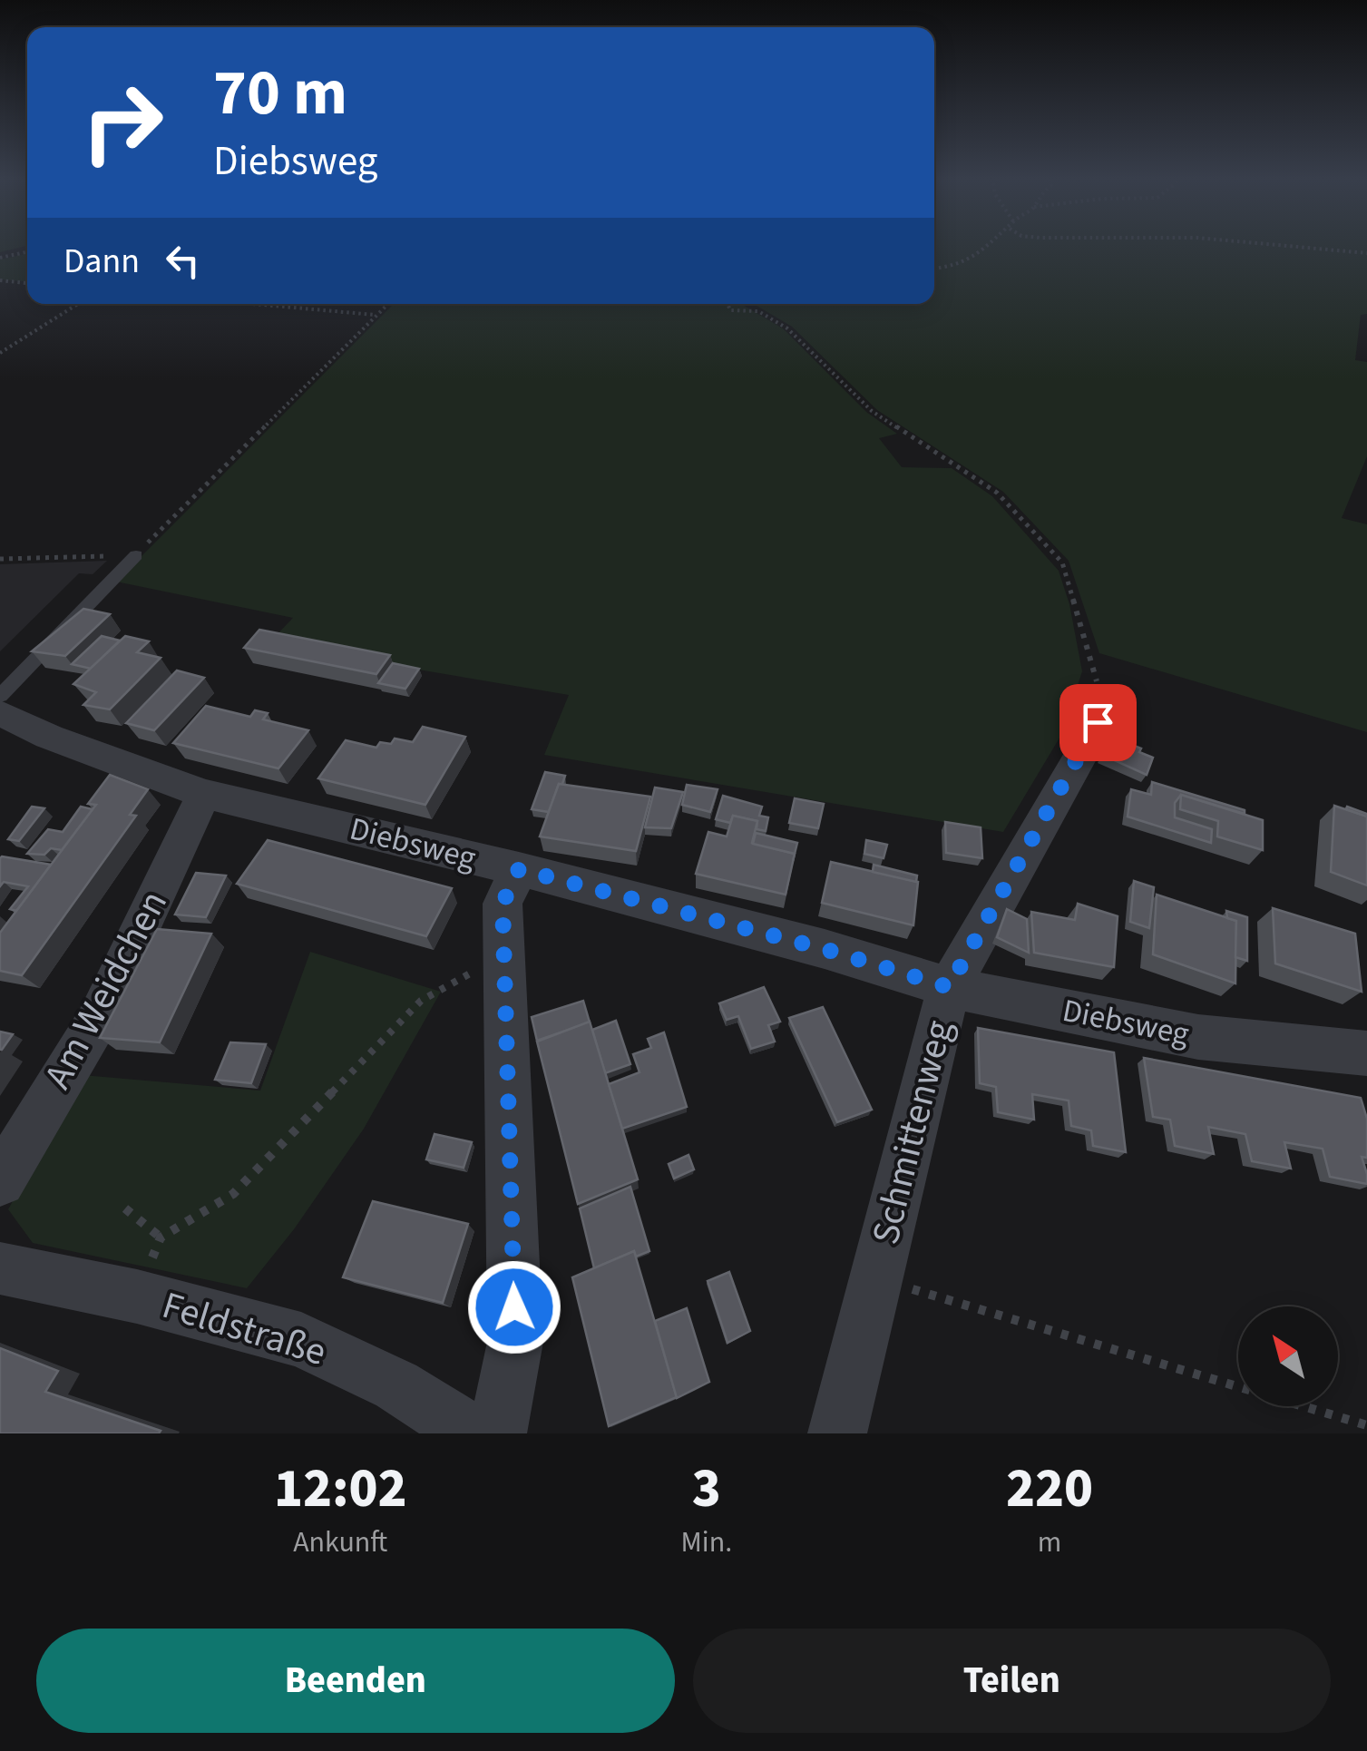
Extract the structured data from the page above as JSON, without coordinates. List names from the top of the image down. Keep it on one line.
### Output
{"streets":{"street":["Diebsweg","Am Weidchen","Schmittenweg","Feldstraße"]},"crossings":[["Diebsweg","Am Weidchen"],["Diebsweg","Schmittenweg"]],"north":"top left","page":{"turn":["70 m","Diebsweg"],"then":"Dann","eta":["12:02","Ankunft","3","Min.","220","m"],"buttons":["Beenden","Teilen"]}}
